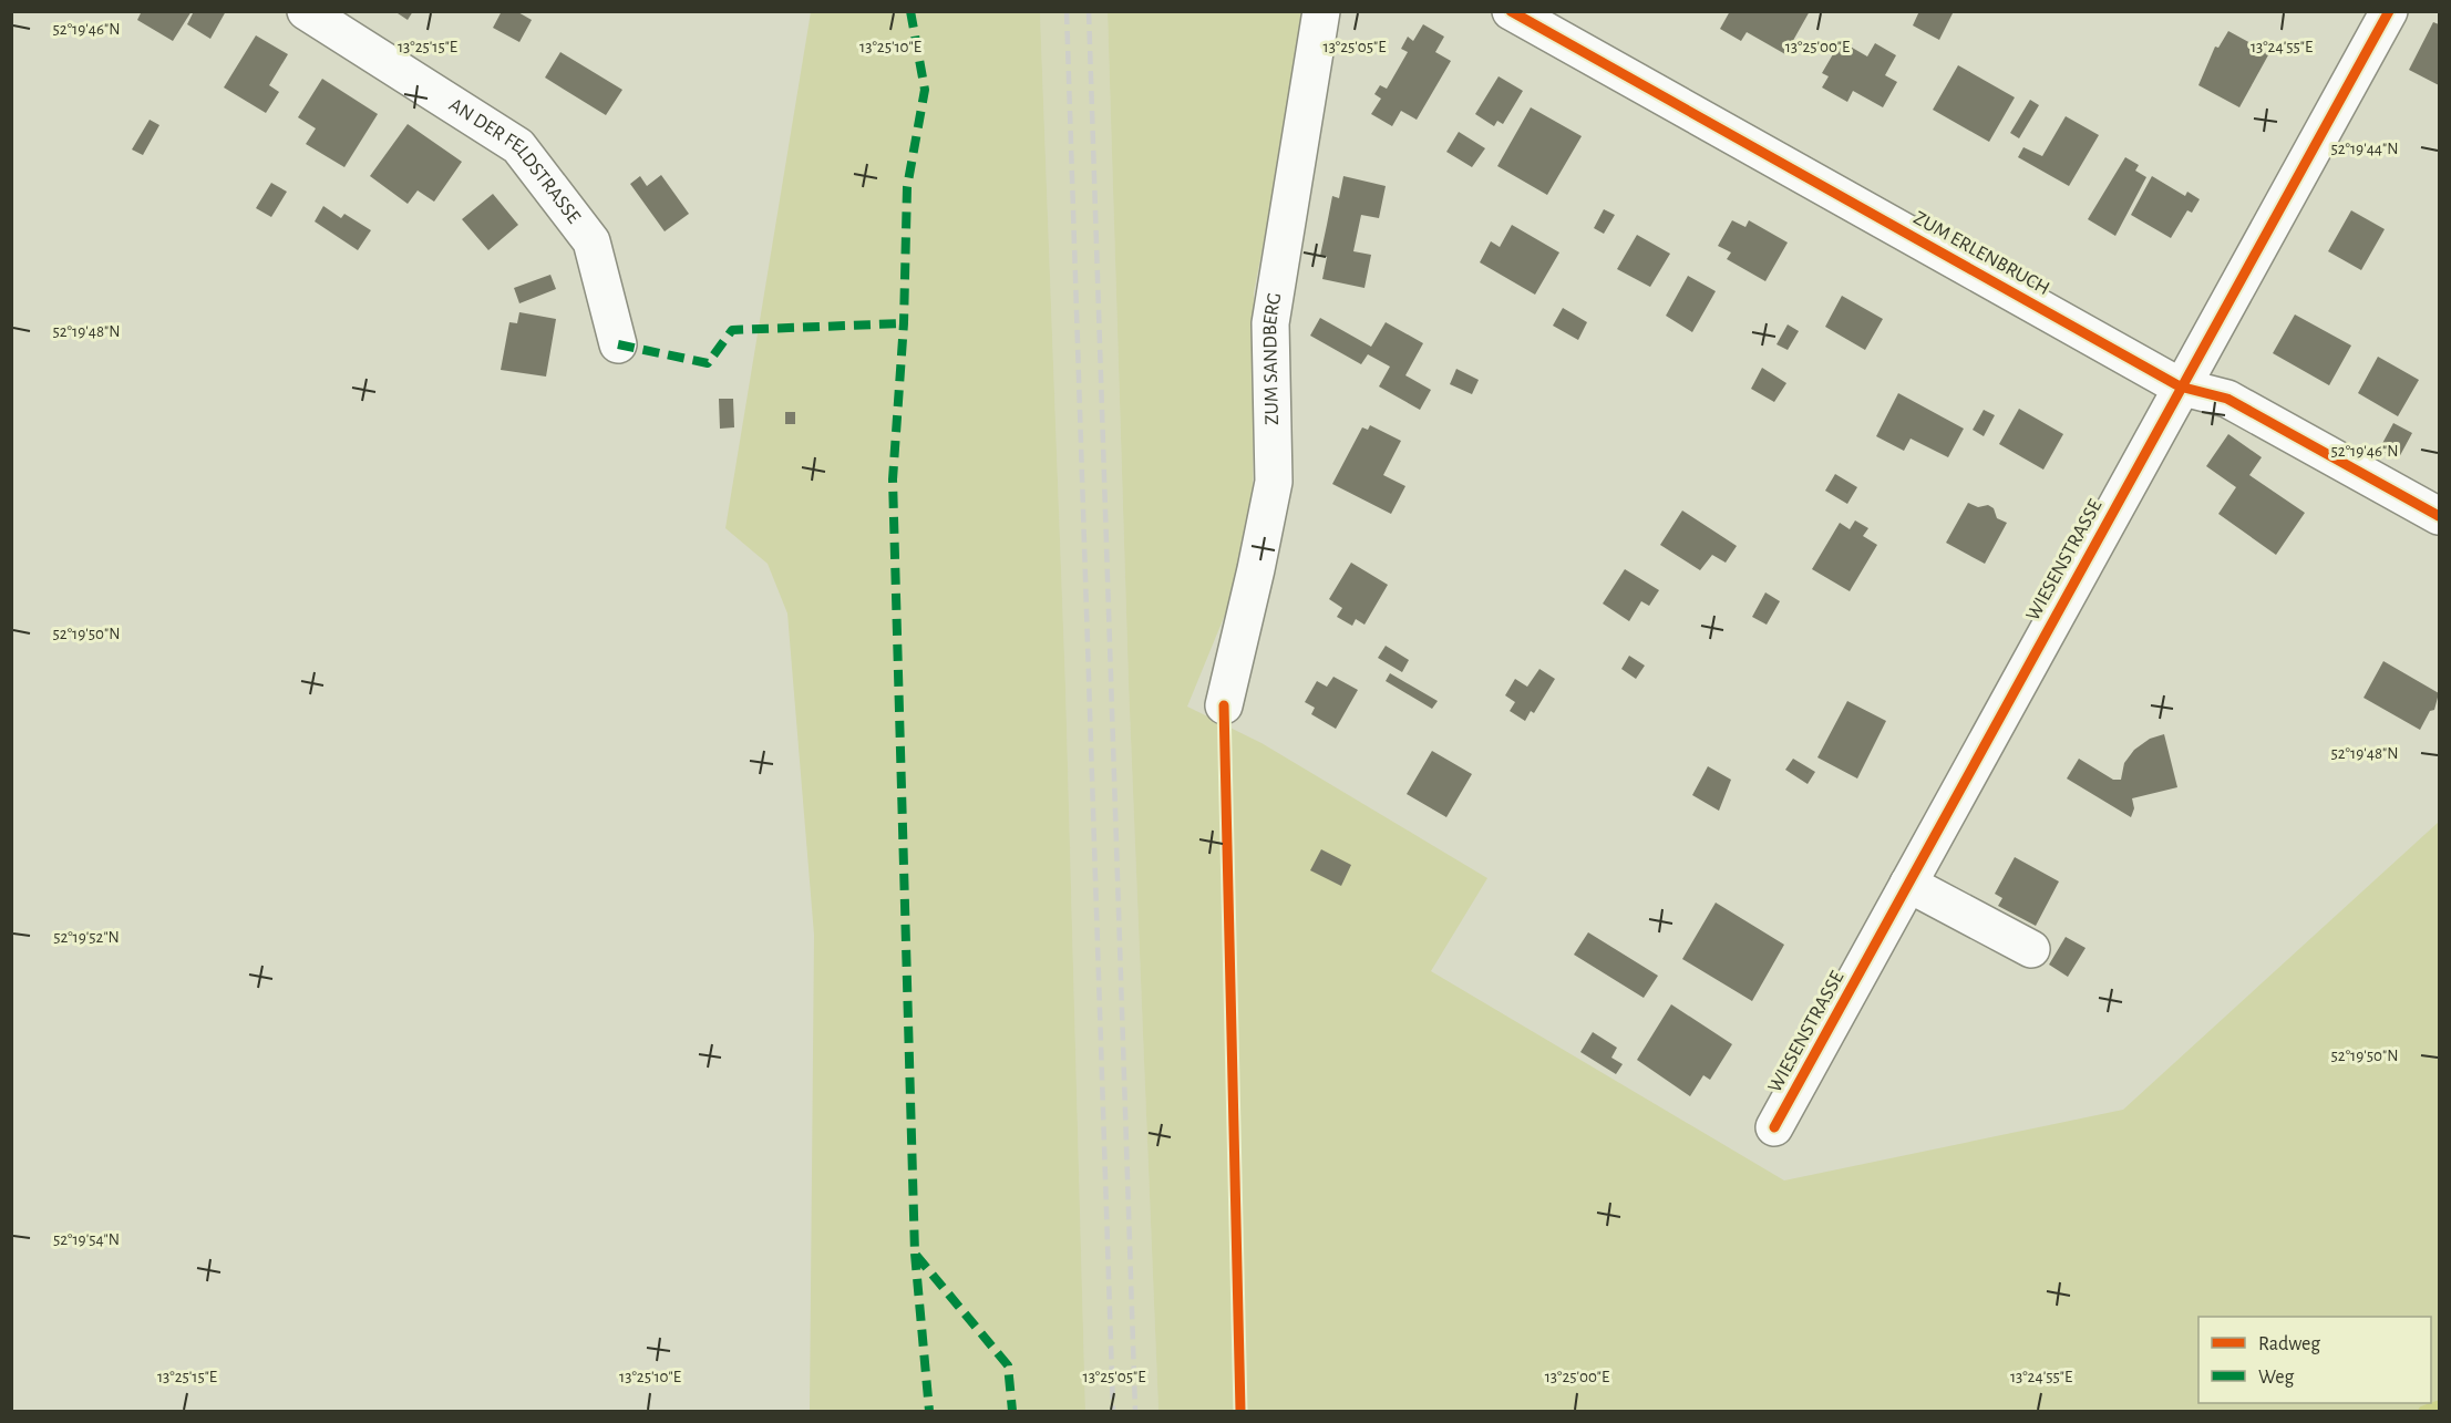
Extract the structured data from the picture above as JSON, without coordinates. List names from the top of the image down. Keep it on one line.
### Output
{"streets":{"street":["AN DER FELDSTRASSE","ZUM ERLENBRUCH","ZUM SANDBERG","WIESENSTRASSE"]},"crossings":[["ZUM ERLENBRUCH","WIESENSTRASSE"]],"legend":["Radweg","Weg"],"coordinates":["52°19'46\"N","13°25'15\"E","13°25'10\"E","13°25'05\"E","13°25'00\"E","13°24'55\"E","52°19'44\"N","52°19'48\"N","52°19'50\"N","52°19'52\"N","52°19'54\"N"]}
